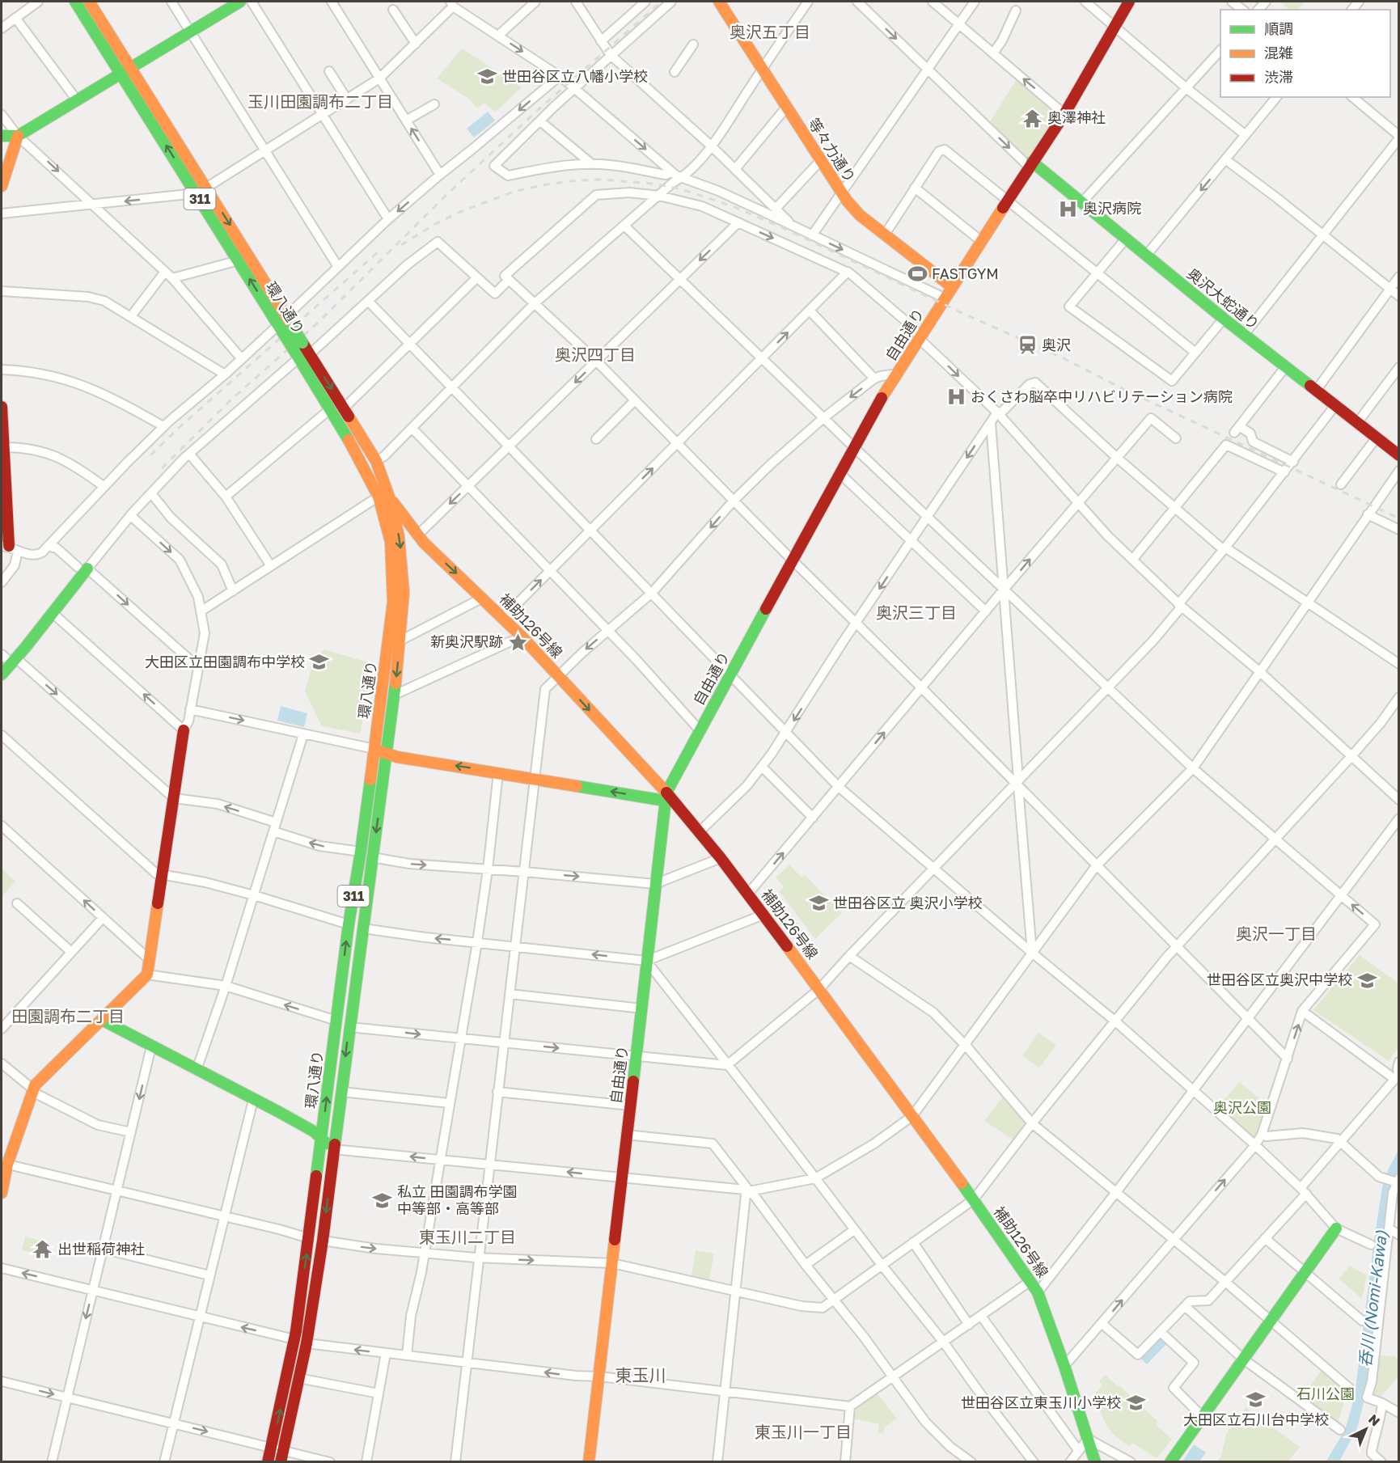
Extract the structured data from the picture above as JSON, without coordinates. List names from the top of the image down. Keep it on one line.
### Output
{"streets":{"main road":["等々力通り","311","奥沢大蛇通り","環八通り","自由通り","補助126号線"]},"crossings":[["等々力通り","自由通り"],["奥沢大蛇通り","自由通り"],["環八通り","補助126号線"],["自由通り","補助126号線"]],"districts":["奥沢五丁目","玉川田園調布二丁目","奥沢四丁目","奥沢三丁目","奥沢一丁目","田園調布二丁目","東玉川二丁目","東玉川","東玉川一丁目"],"water":["呑川 (Nomi-Kawa)"],"parks":["奥沢公園","石川公園"],"places":{"school or university":["世田谷区立八幡小学校","大田区立田園調布中学校","世田谷区立 奥沢小学校","世田谷区立奥沢中学校","私立 田園調布学園 中等部・高等部","大田区立石川台中学校","世田谷区立東玉川小学校"],"temple":["奥澤神社","出世稲荷神社"],"hospital":["奥沢病院","おくさわ脳卒中リハビリテーション病院"],"sports":["FASTGYM"],"station":["奥沢"],"place":["新奥沢駅跡"]},"legend":["順調","混雑","渋滞"],"north":"top right"}
